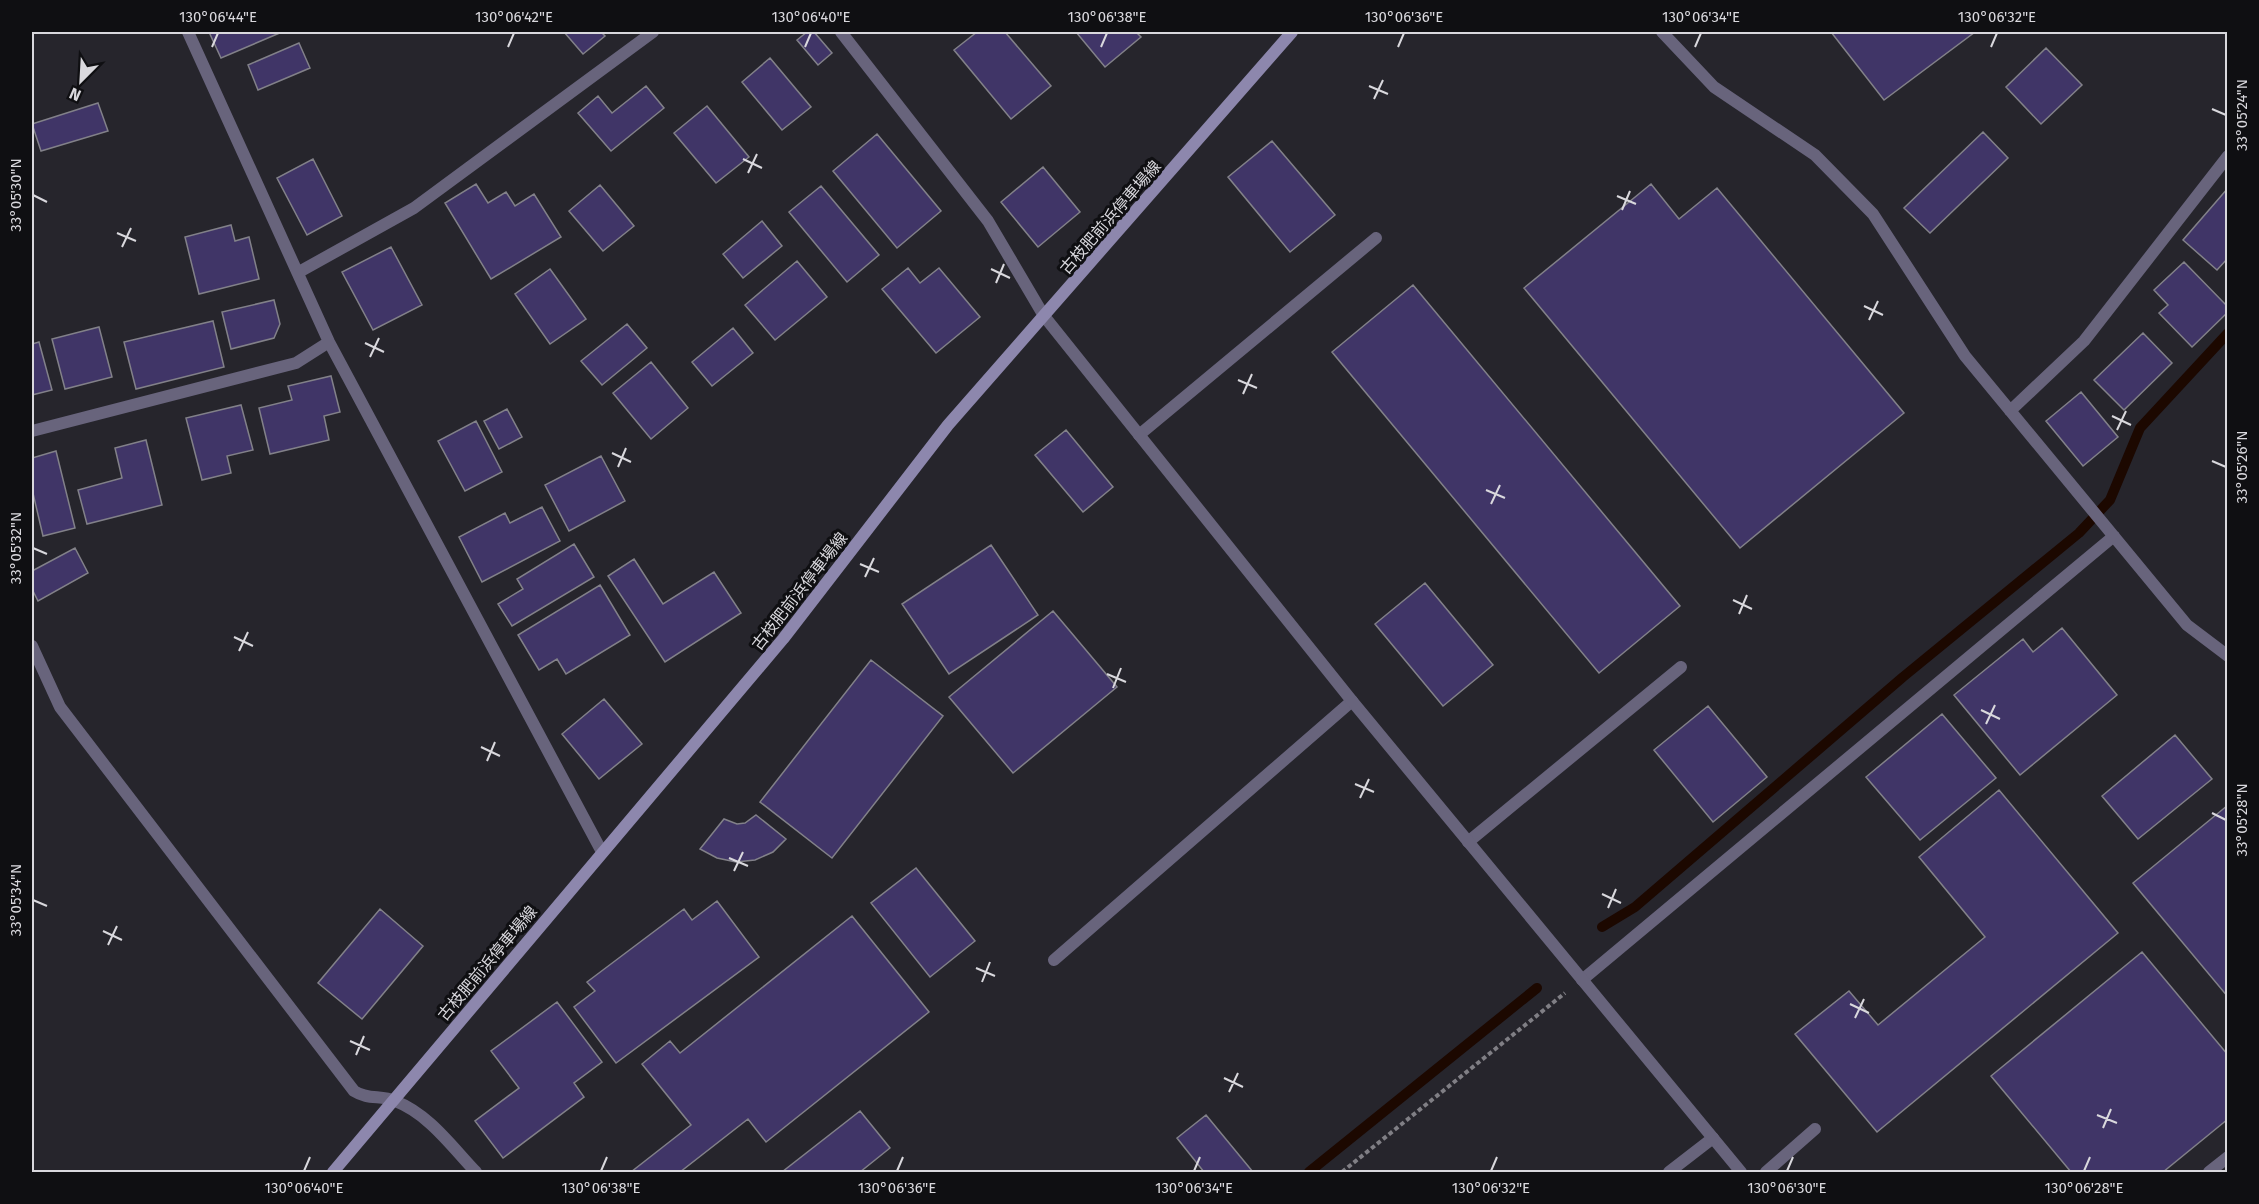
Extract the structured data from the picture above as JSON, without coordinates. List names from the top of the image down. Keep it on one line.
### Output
{"streets":{"main road":["古枝肥前浜停車場線"]},"north":"bottom left","coordinates":["130°06'44\"E","130°06'42\"E","130°06'40\"E","130°06'38\"E","130°06'36\"E","130°06'34\"E","130°06'32\"E","33°05'24\"N","33°05'30\"N","33°05'26\"N","33°05'32\"N","33°05'28\"N","33°05'34\"N","130°06'30\"E","130°06'28\"E"]}
